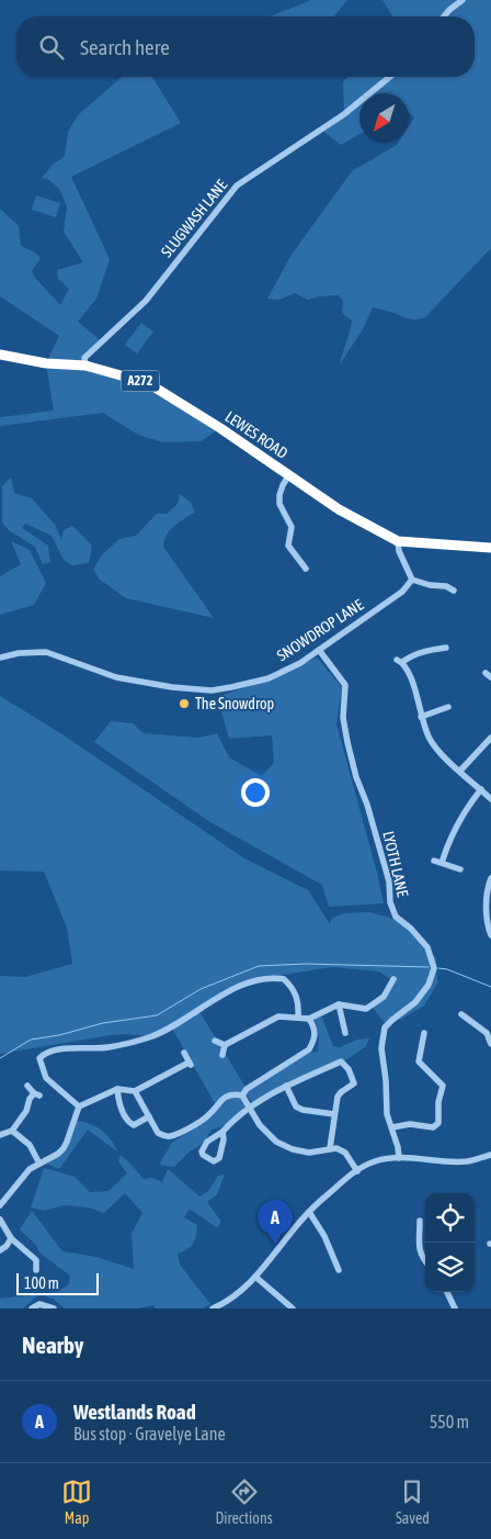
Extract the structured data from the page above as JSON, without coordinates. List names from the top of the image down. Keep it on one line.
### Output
{"streets":{"highway":["A272","LEWES ROAD"],"street":["SLUGWASH LANE","SNOWDROP LANE","LYOTH LANE"]},"crossings":[["SLUGWASH LANE","LEWES ROAD"],["SNOWDROP LANE","LYOTH LANE"]],"places":["The Snowdrop"],"scale_bar":"100 m","north":"bottom left","page":{"search":"Search here","pins":"A","scale":"100 m","heading":"Nearby","list":[{"mark":"A","name":"Westlands Road","note":"Bus stop · Gravelye Lane","value":"550 m"}],"nav":["Map","Directions","Saved"]}}
